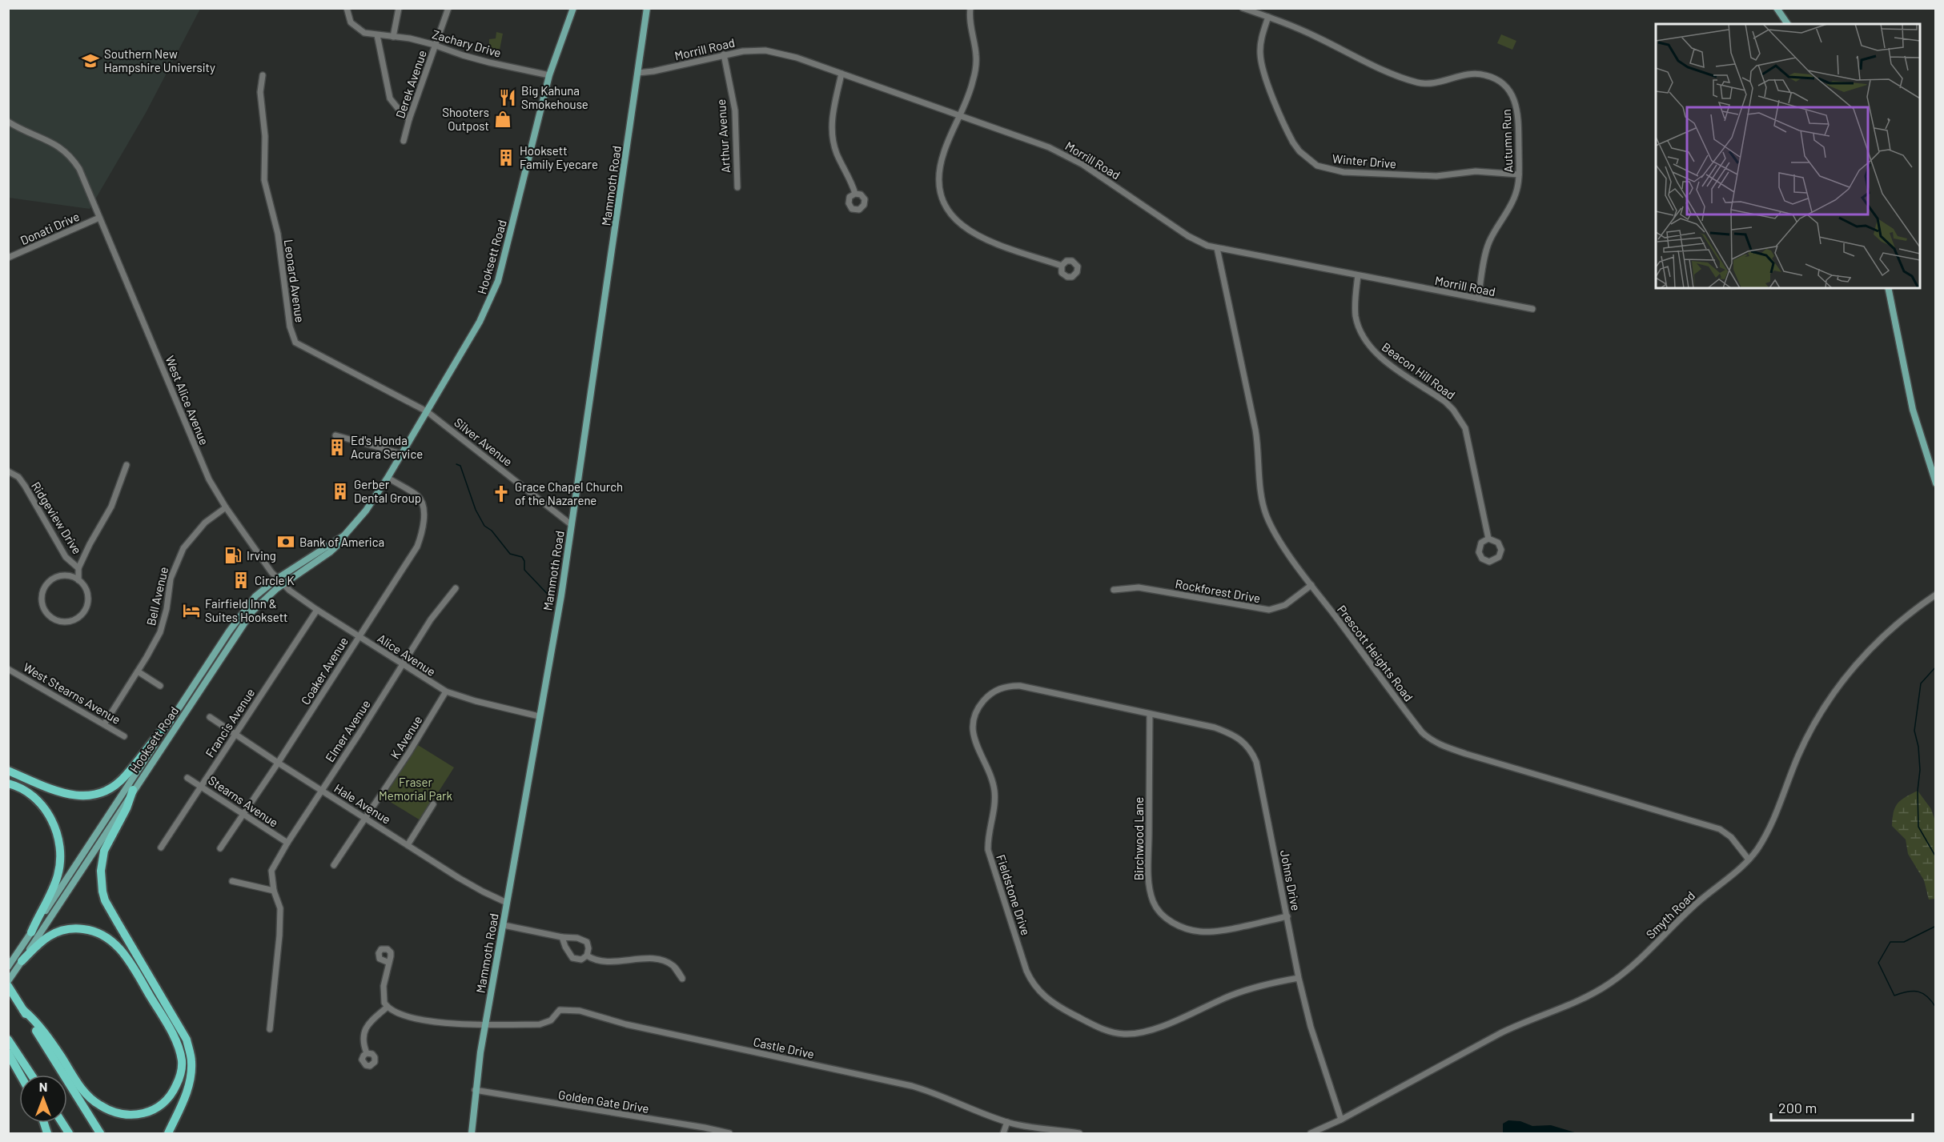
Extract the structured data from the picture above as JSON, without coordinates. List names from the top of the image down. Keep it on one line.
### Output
{"streets":{"main road":["Mammoth Road","Hooksett Road"],"street":["Zachary Drive","Morrill Road","Derek Avenue","Arthur Avenue","Autumn Run","Winter Drive","Donati Drive","Leonard Avenue","Beacon Hill Road","West Alice Avenue","Silver Avenue","Ridgeview Drive","Rockforest Drive","Bell Avenue","Prescott Heights Road","Alice Avenue","Coaker Avenue","West Stearns Avenue","Francis Avenue","Elmer Avenue","K Avenue","Stearns Avenue","Hale Avenue","Birchwood Lane","Johns Drive","Fieldstone Drive","Smyth Road","Castle Drive","Golden Gate Drive"]},"crossings":[["Zachary Drive","Derek Avenue"],["Zachary Drive","Hooksett Road"],["Morrill Road","Arthur Avenue"],["Morrill Road","Autumn Run"],["Morrill Road","Mammoth Road"],["Morrill Road","Beacon Hill Road"],["Morrill Road","Prescott Heights Road"],["Autumn Run","Winter Drive"],["Mammoth Road","Silver Avenue"],["Mammoth Road","Alice Avenue"],["Mammoth Road","Hale Avenue"],["Mammoth Road","Castle Drive"],["Mammoth Road","Golden Gate Drive"],["Donati Drive","West Alice Avenue"],["Hooksett Road","Leonard Avenue"],["Hooksett Road","West Alice Avenue"],["Hooksett Road","Silver Avenue"],["Hooksett Road","Alice Avenue"],["Hooksett Road","Coaker Avenue"],["Leonard Avenue","Silver Avenue"],["West Alice Avenue","Bell Avenue"],["West Alice Avenue","Alice Avenue"],["Rockforest Drive","Prescott Heights Road"],["Bell Avenue","West Stearns Avenue"],["Prescott Heights Road","Smyth Road"],["Alice Avenue","Coaker Avenue"],["Alice Avenue","Francis Avenue"],["Alice Avenue","Elmer Avenue"],["Alice Avenue","K Avenue"],["Coaker Avenue","Stearns Avenue"],["Coaker Avenue","Hale Avenue"],["Francis Avenue","Stearns Avenue"],["Francis Avenue","Hale Avenue"],["Elmer Avenue","Stearns Avenue"],["Elmer Avenue","Hale Avenue"],["K Avenue","Hale Avenue"],["Birchwood Lane","Johns Drive"],["Birchwood Lane","Fieldstone Drive"],["Johns Drive","Fieldstone Drive"],["Johns Drive","Smyth Road"]],"parks":["Fraser Memorial Park"],"places":{"school or university":["Southern New Hampshire University"],"restaurant":["Big Kahuna Smokehouse"],"shop":["Shooters Outpost"],"building":["Hooksett Family Eyecare","Ed's Honda Acura Service","Gerber Dental Group","Circle K"],"church":["Grace Chapel Church of the Nazarene"],"bank":["Bank of America"],"fuel station":["Irving"],"hotel":["Fairfield Inn & Suites Hooksett"]},"scale_bar":"200 m","north":"top"}
